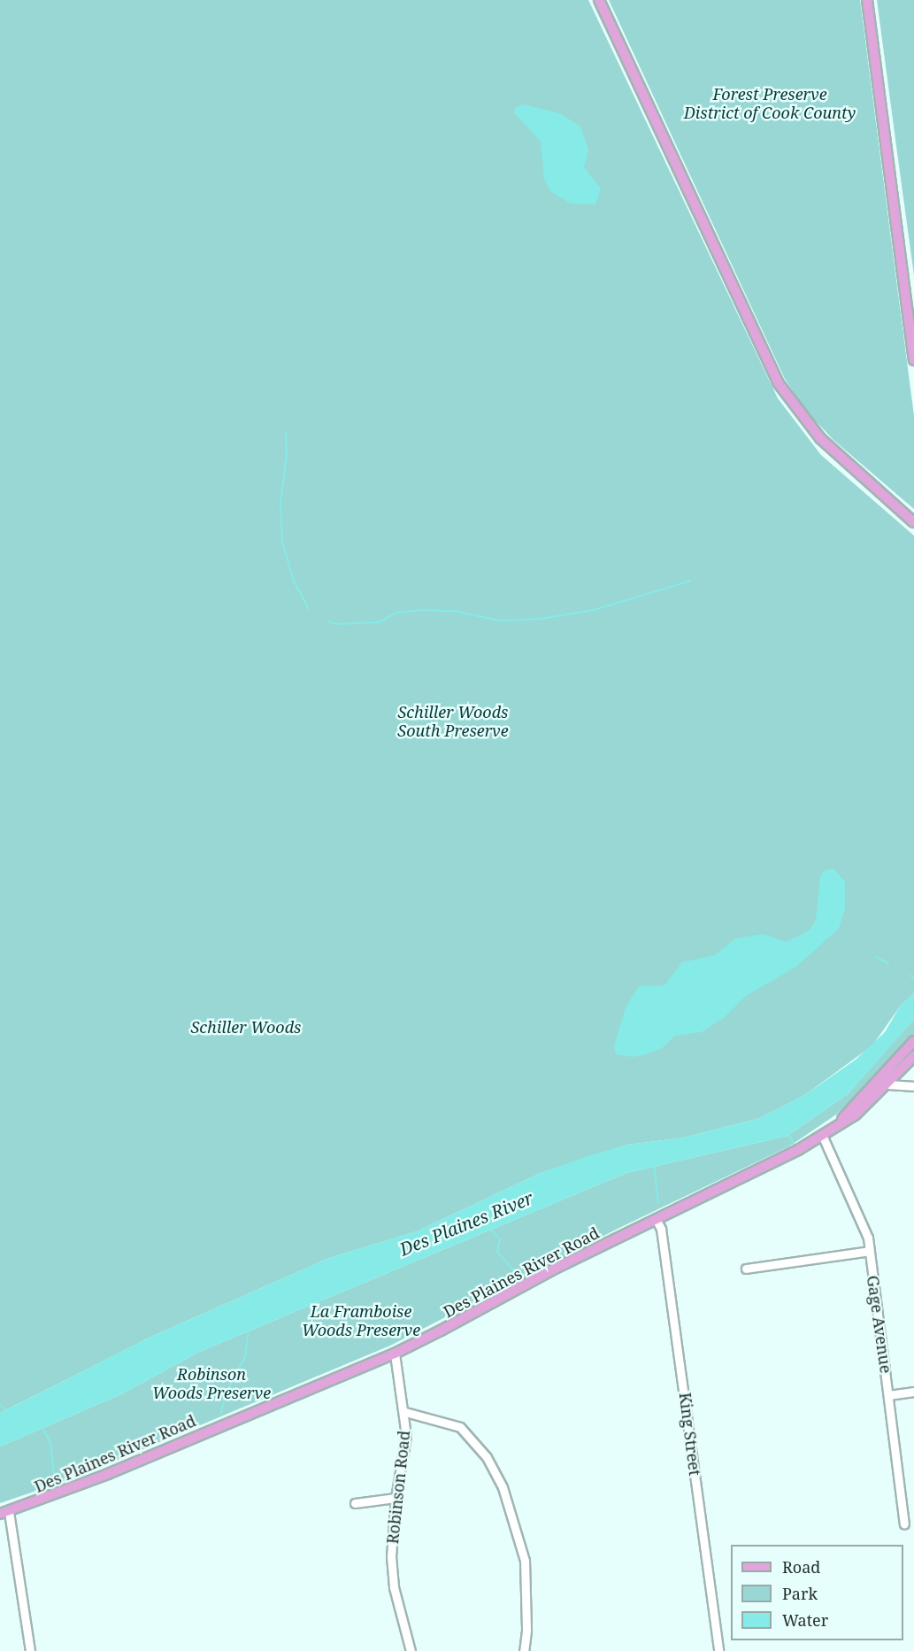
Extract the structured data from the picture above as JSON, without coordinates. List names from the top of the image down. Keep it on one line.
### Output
{"streets":{"main road":["Des Plaines River Road"],"street":["Gage Avenue","King Street","Robinson Road"]},"crossings":[["Des Plaines River Road","Gage Avenue"],["Des Plaines River Road","King Street"],["Des Plaines River Road","Robinson Road"]],"water":["Des Plaines River"],"parks":["Forest Preserve District of Cook County","Schiller Woods South Preserve","Schiller Woods","La Framboise Woods Preserve","Robinson Woods Preserve"],"legend":["Road","Park","Water"]}
